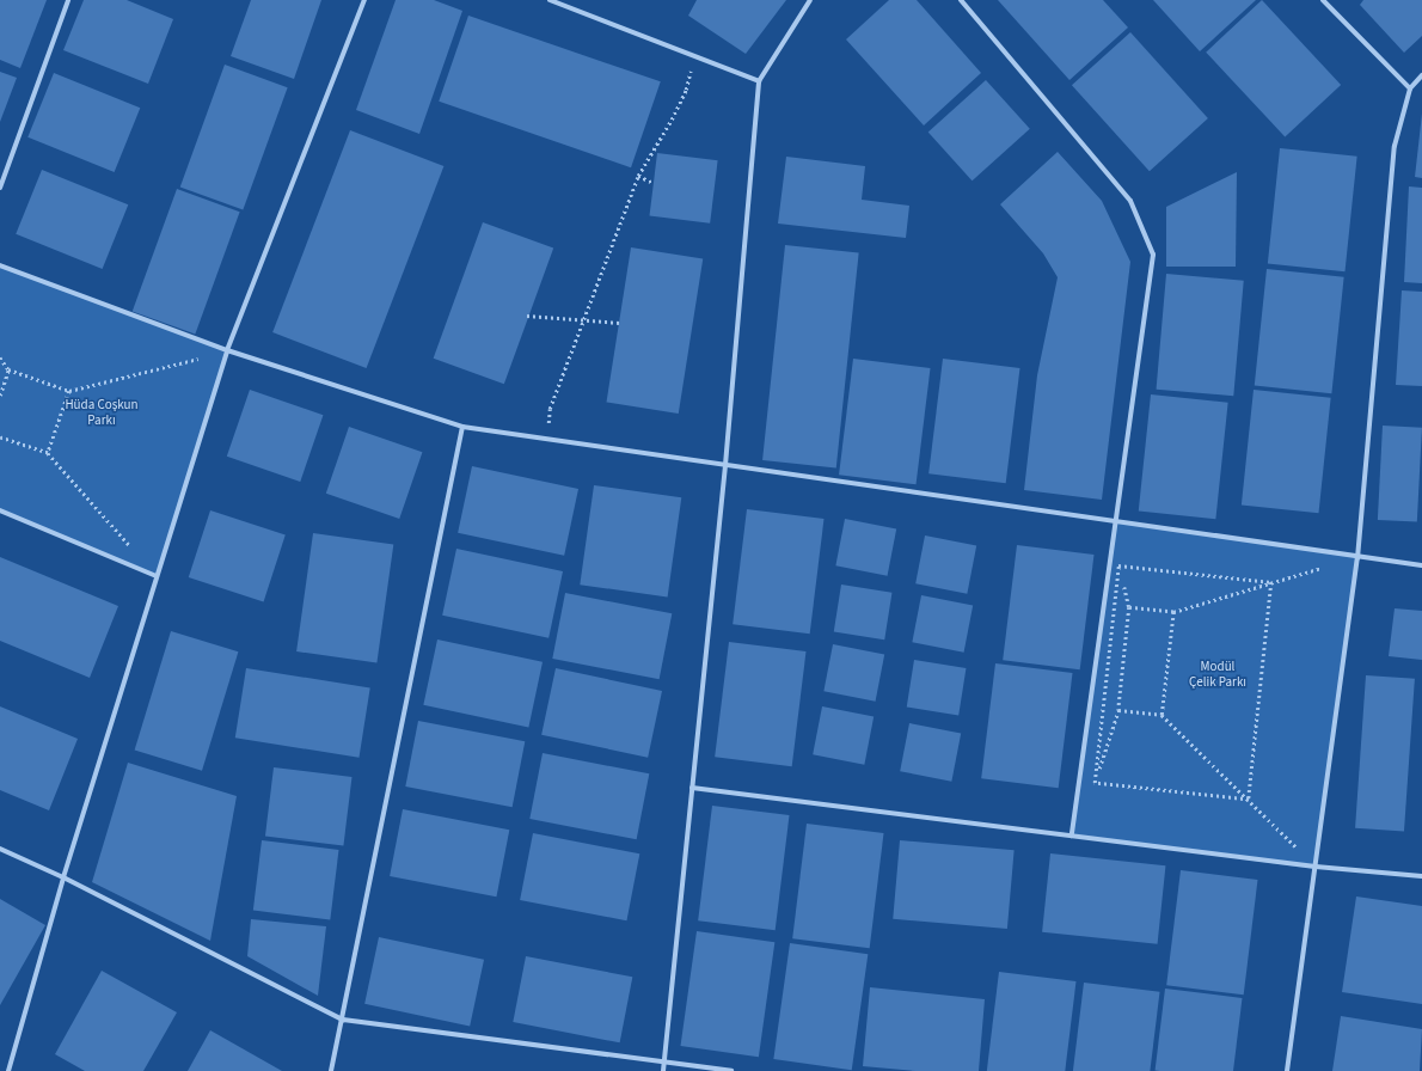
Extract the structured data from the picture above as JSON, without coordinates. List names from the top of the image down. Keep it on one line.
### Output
{"parks":["Hüda Coşkun Parkı","Modül Çelik Parkı"]}
